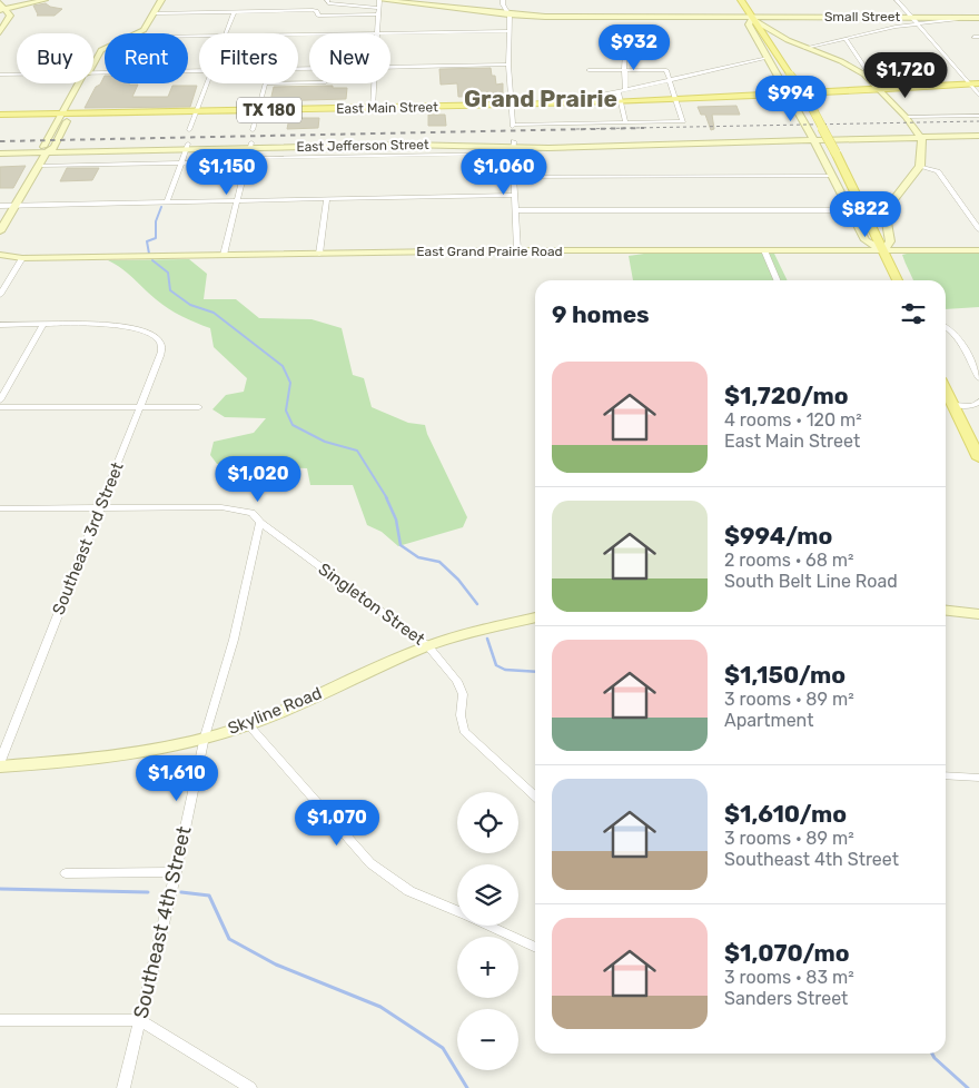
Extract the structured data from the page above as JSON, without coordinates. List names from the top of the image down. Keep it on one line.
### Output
{"streets":{"main road":["East Main Street","TX 180"],"street":["Small Street","East Jefferson Street","East Grand Prairie Road","Southeast 3rd Street","Singleton Street","Skyline Road","Southeast 4th Street"]},"crossings":[["East Main Street","TX 180"],["Singleton Street","Skyline Road"],["Singleton Street","Southeast 4th Street"],["Skyline Road","Southeast 4th Street"]],"districts":["Grand Prairie"],"page":{"price":["$932","$1,720","$994","$1,150","$1,060","$822","$1,020","$1,610","$1,070"],"chip":["Buy","Rent","Filters","New"],"heading":"9 homes","list":[{"name":"$1,720/mo","note":"4 rooms · 120 m² · East Main Street"},{"name":"$994/mo","note":"2 rooms · 68 m² · South Belt Line Road"},{"name":"$1,150/mo","note":"3 rooms · 89 m² · Apartment"},{"name":"$1,610/mo","note":"3 rooms · 89 m² · Southeast 4th Street"},{"name":"$1,070/mo","note":"3 rooms · 83 m² · Sanders Street"}],"map_buttons":["+","−"]}}
